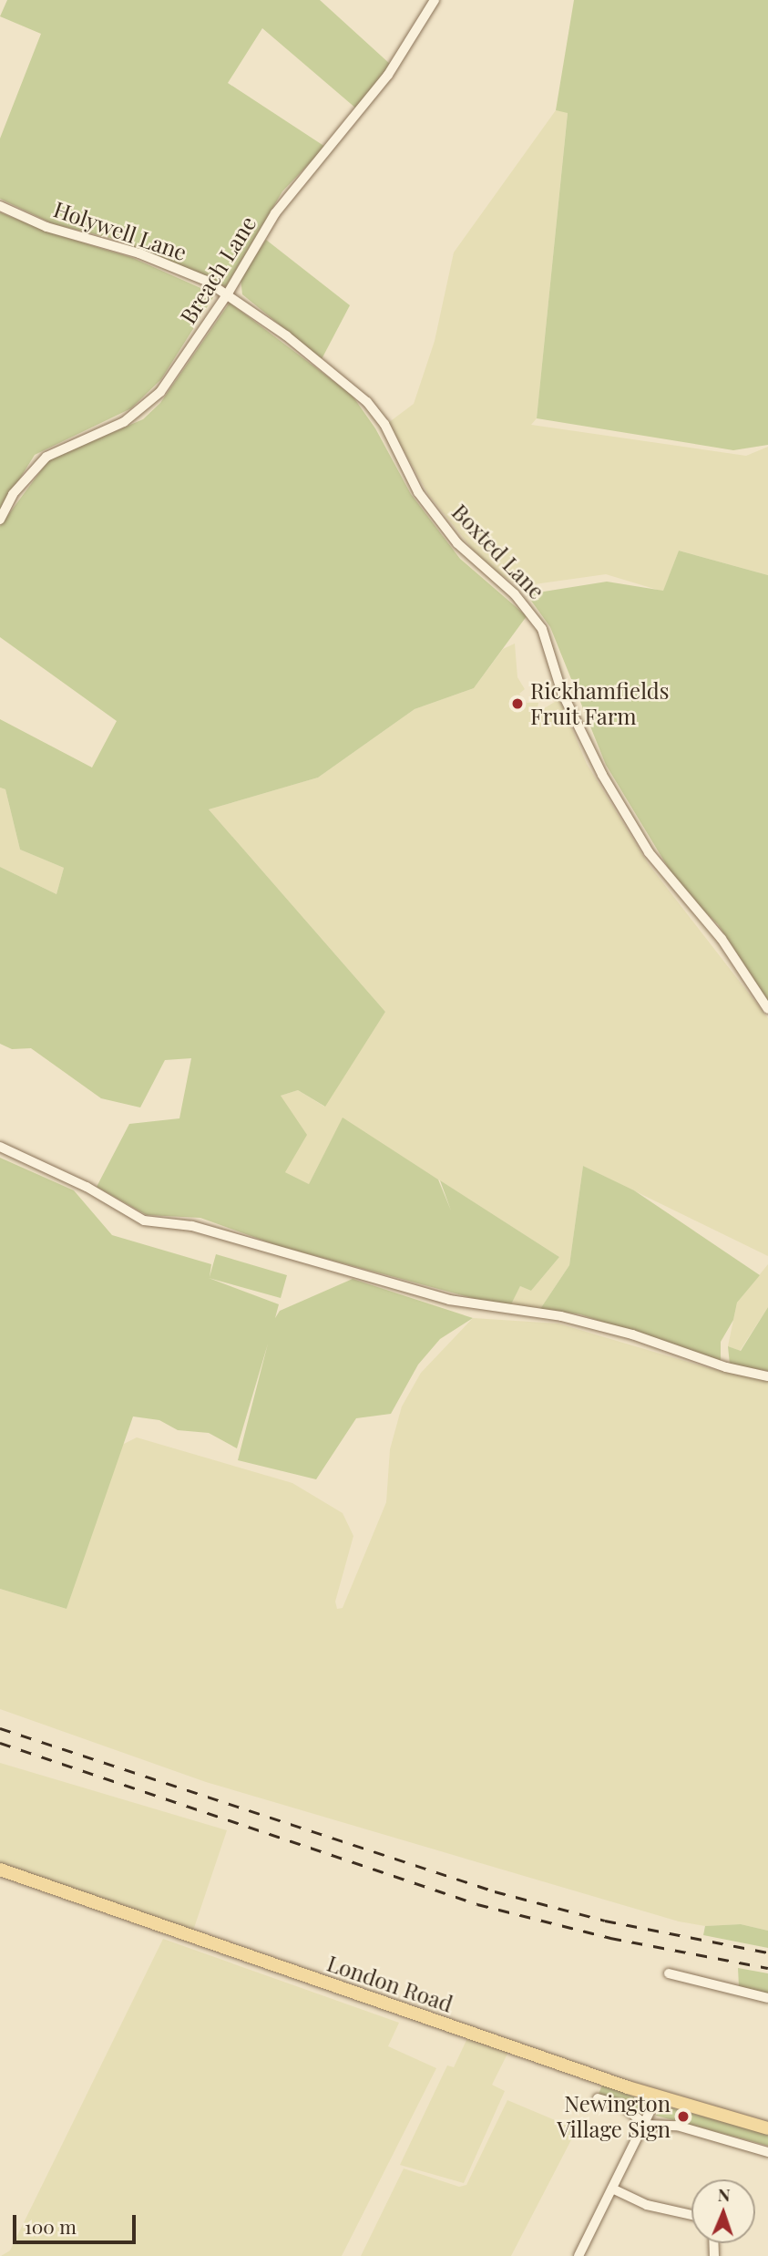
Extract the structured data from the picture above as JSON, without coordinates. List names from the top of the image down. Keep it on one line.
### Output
{"streets":{"main road":["London Road"],"street":["Holywell Lane","Breach Lane","Boxted Lane"]},"crossings":[["Holywell Lane","Breach Lane"],["Holywell Lane","Boxted Lane"],["Breach Lane","Boxted Lane"]],"places":["Rickhamfields Fruit Farm","Newington Village Sign"],"scale_bar":"100 m","north":"top"}
